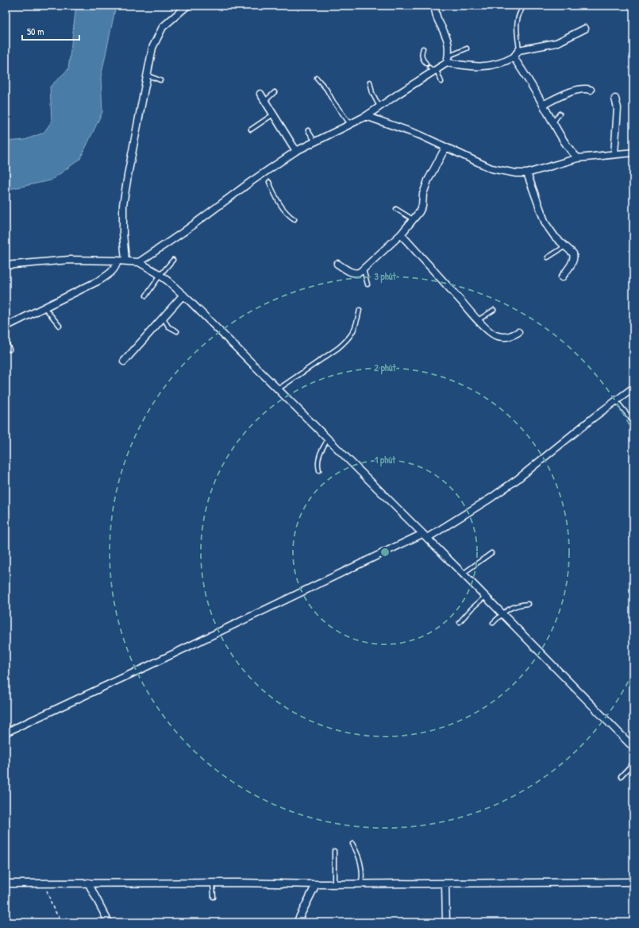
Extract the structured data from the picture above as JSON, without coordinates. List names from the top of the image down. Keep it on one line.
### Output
{"scale_bar":"50 m","rings":["3 phút","2 phút","1 phút"]}
